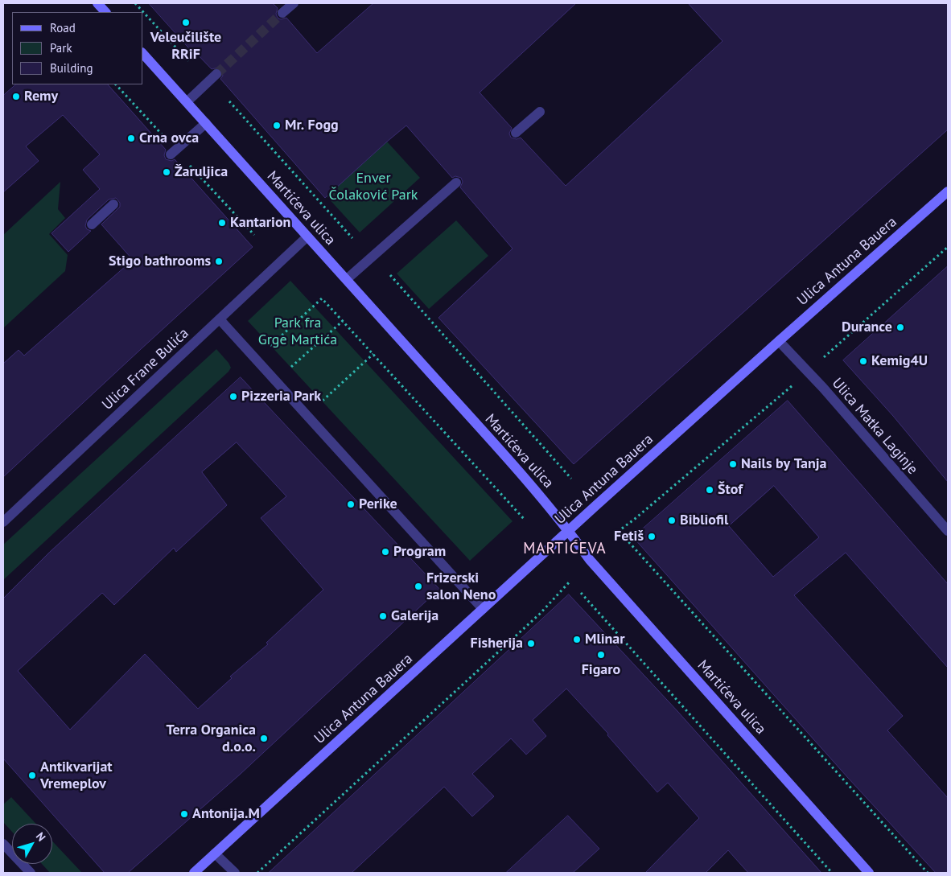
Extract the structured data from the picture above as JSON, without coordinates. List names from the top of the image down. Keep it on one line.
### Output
{"streets":{"street":["Martićeva ulica","Ulica Antuna Bauera","Ulica Frane Bulića","Ulica Matka Laginje"]},"crossings":[["Martićeva ulica","Ulica Antuna Bauera"],["Martićeva ulica","Ulica Frane Bulića"],["Ulica Antuna Bauera","Ulica Matka Laginje"]],"districts":["MARTIĆEVA"],"parks":["Enver Čolaković Park","Park fra Grge Martića"],"places":["Veleučilište RRiF","Remy","Mr. Fogg","Crna ovca","Žaruljica","Kantarion","Stigo bathrooms","Durance","Kemig4U","Pizzeria Park","Nails by Tanja","Štof","Perike","Bibliofil","Fetiš","Program","Frizerski salon Neno","Galerija","Mlinar","Fisherija","Figaro","Terra Organica d.o.o.","Antikvarijat Vremeplov","Antonija.M"],"legend":["Road","Park","Building"],"north":"top right"}
